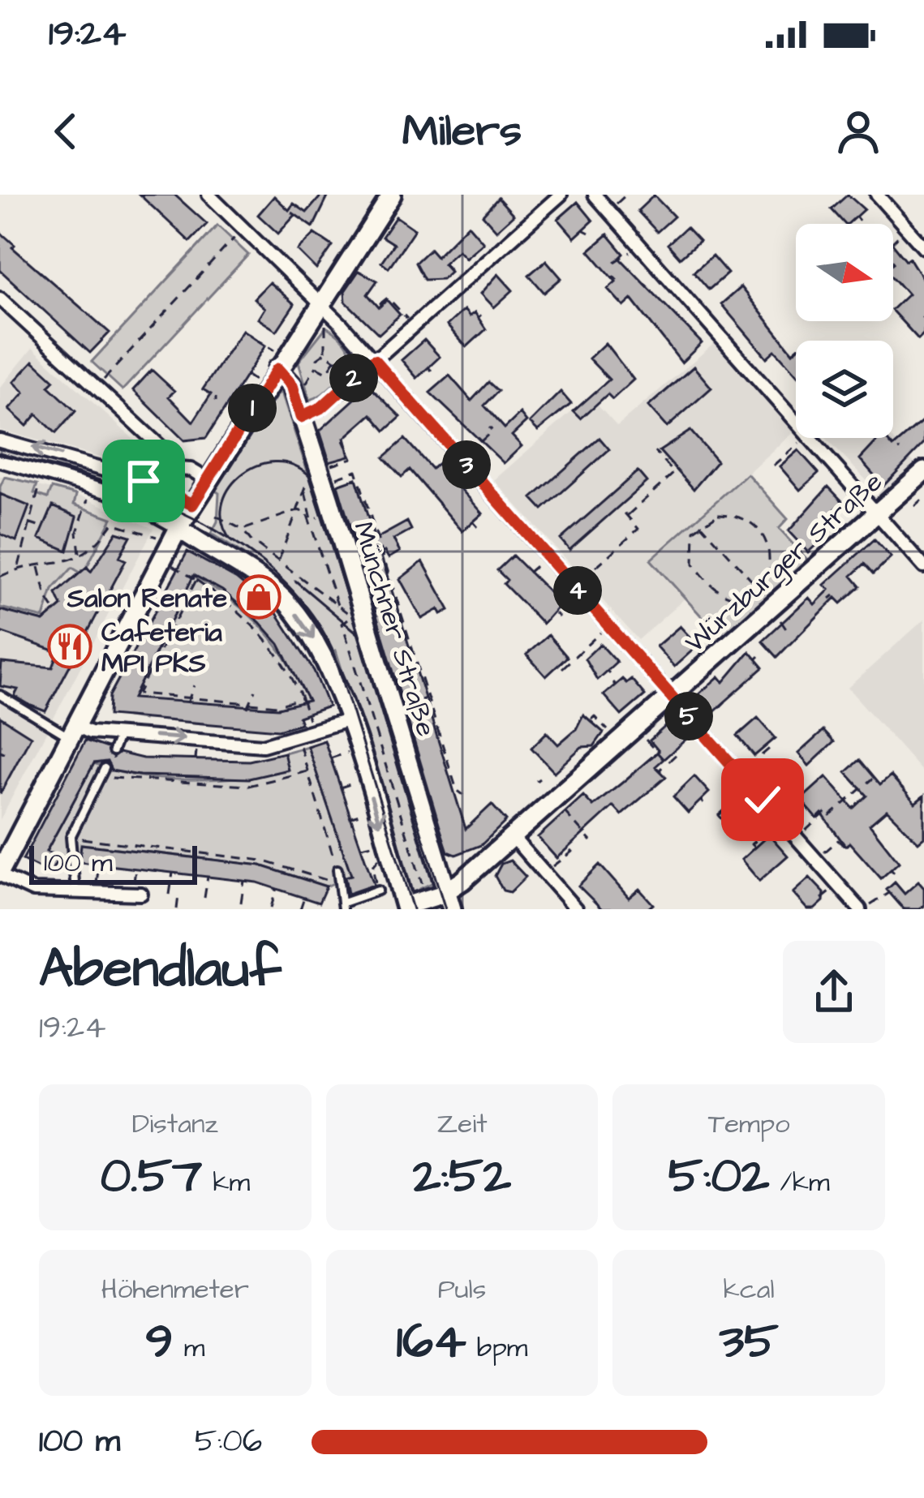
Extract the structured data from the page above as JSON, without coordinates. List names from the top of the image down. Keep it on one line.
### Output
{"streets":{"street":["Würzburger Straße","Münchner Straße"]},"crossings":[["Würzburger Straße","Münchner Straße"]],"places":{"shop":["Salon Renate"],"restaurant":["Cafeteria MPI PKS"]},"scale_bar":"100 m","north":"right","page":{"status":"19:24","header":"Milers","pins":["2","1","3","4","5"],"scale":"100 m","heading":["Abendlauf","19:24"],"stats":[["Distanz","0.57 km"],["Zeit","2:52"],["Tempo","5:02 /km"],["Höhenmeter","9 m"],["Puls","164 bpm"],["kcal","35"]],"list":[{"name":"100 m","note":"5:06"}]}}
